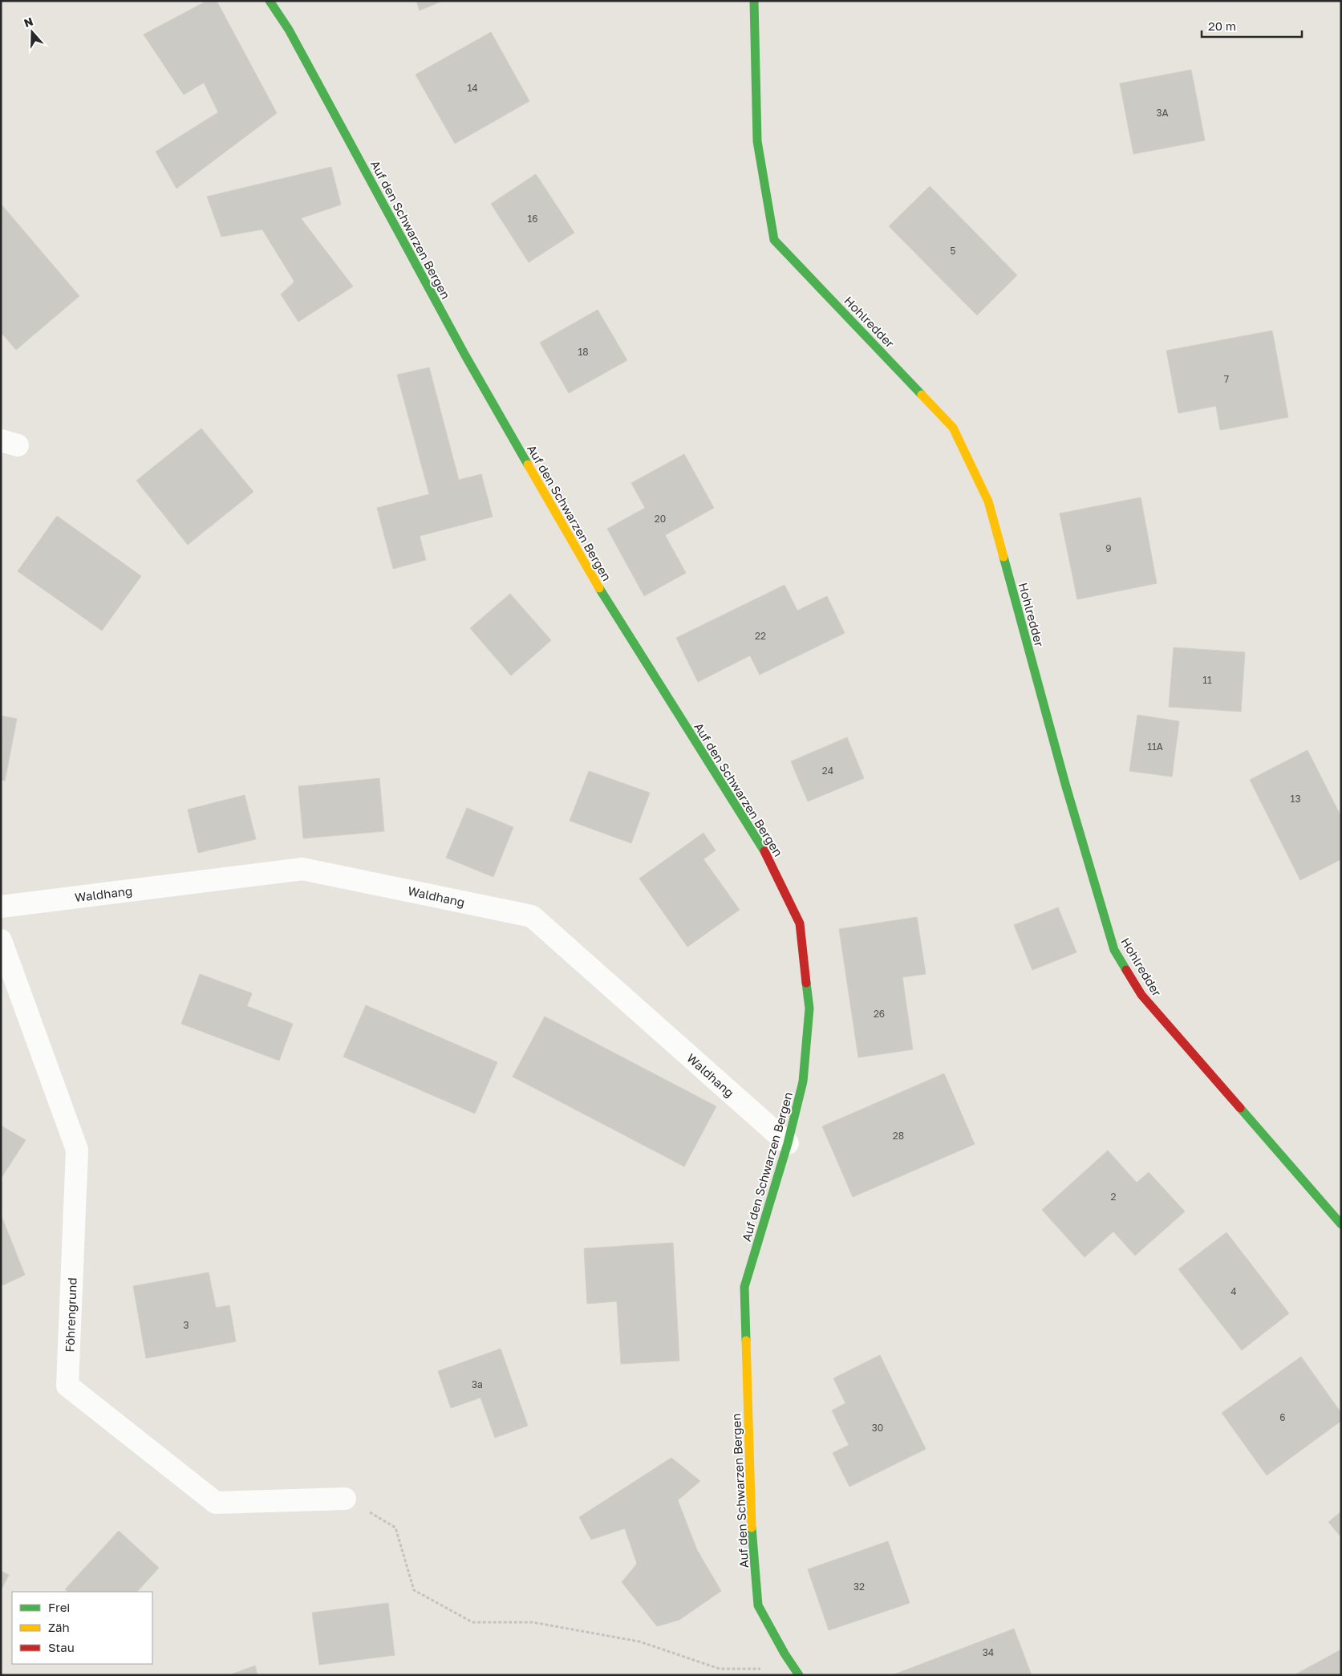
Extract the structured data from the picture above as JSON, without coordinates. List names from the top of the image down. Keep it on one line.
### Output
{"streets":{"street":["Auf den Schwarzen Bergen","Hohlredder","Waldhang","Föhrengrund"]},"crossings":[["Auf den Schwarzen Bergen","Waldhang"]],"house_numbers":["14","3A","16","5","18","7","20","9","22","11","11A","24","13","26","28","2","4","3","3a","6","30","32","34"],"legend":["Frei","Zäh","Stau"],"scale_bar":"20 m","north":"top"}
